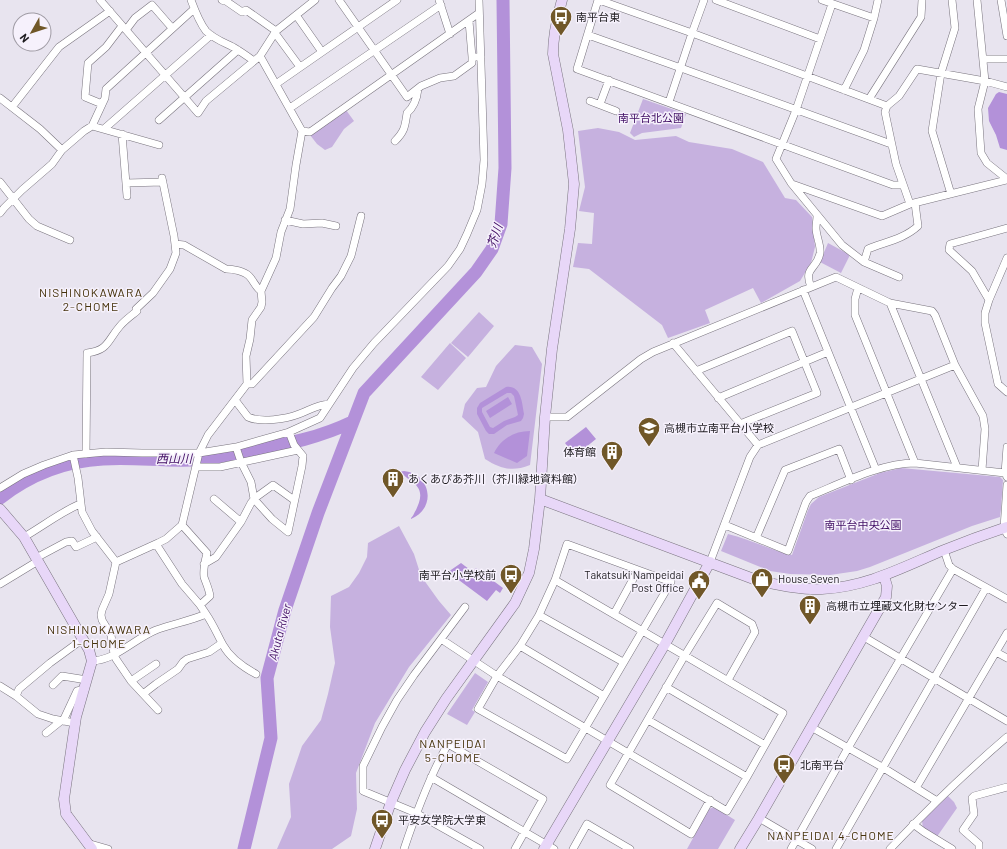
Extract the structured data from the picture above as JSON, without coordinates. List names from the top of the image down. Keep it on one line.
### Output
{"districts":["NISHINOKAWARA 2-CHOME","NISHINOKAWARA 1-CHOME","NANPEIDAI 5-CHOME","NANPEIDAI 4-CHOME"],"water":["芥川","西山川","Akuta River"],"parks":["南平台北公園","南平台中央公園"],"places":{"bus stop":["南平台東","南平台小学校前","北南平台","平安女学院大学東"],"school or university":["高槻市立南平台小学校"],"building":["体育館","あくあぴあ芥川（芥川緑地資料館）","高槻市立埋蔵文化財センター"],"shop":["House Seven"],"public building":["Takatsuki Nampeidai Post Office"]},"north":"bottom left"}
